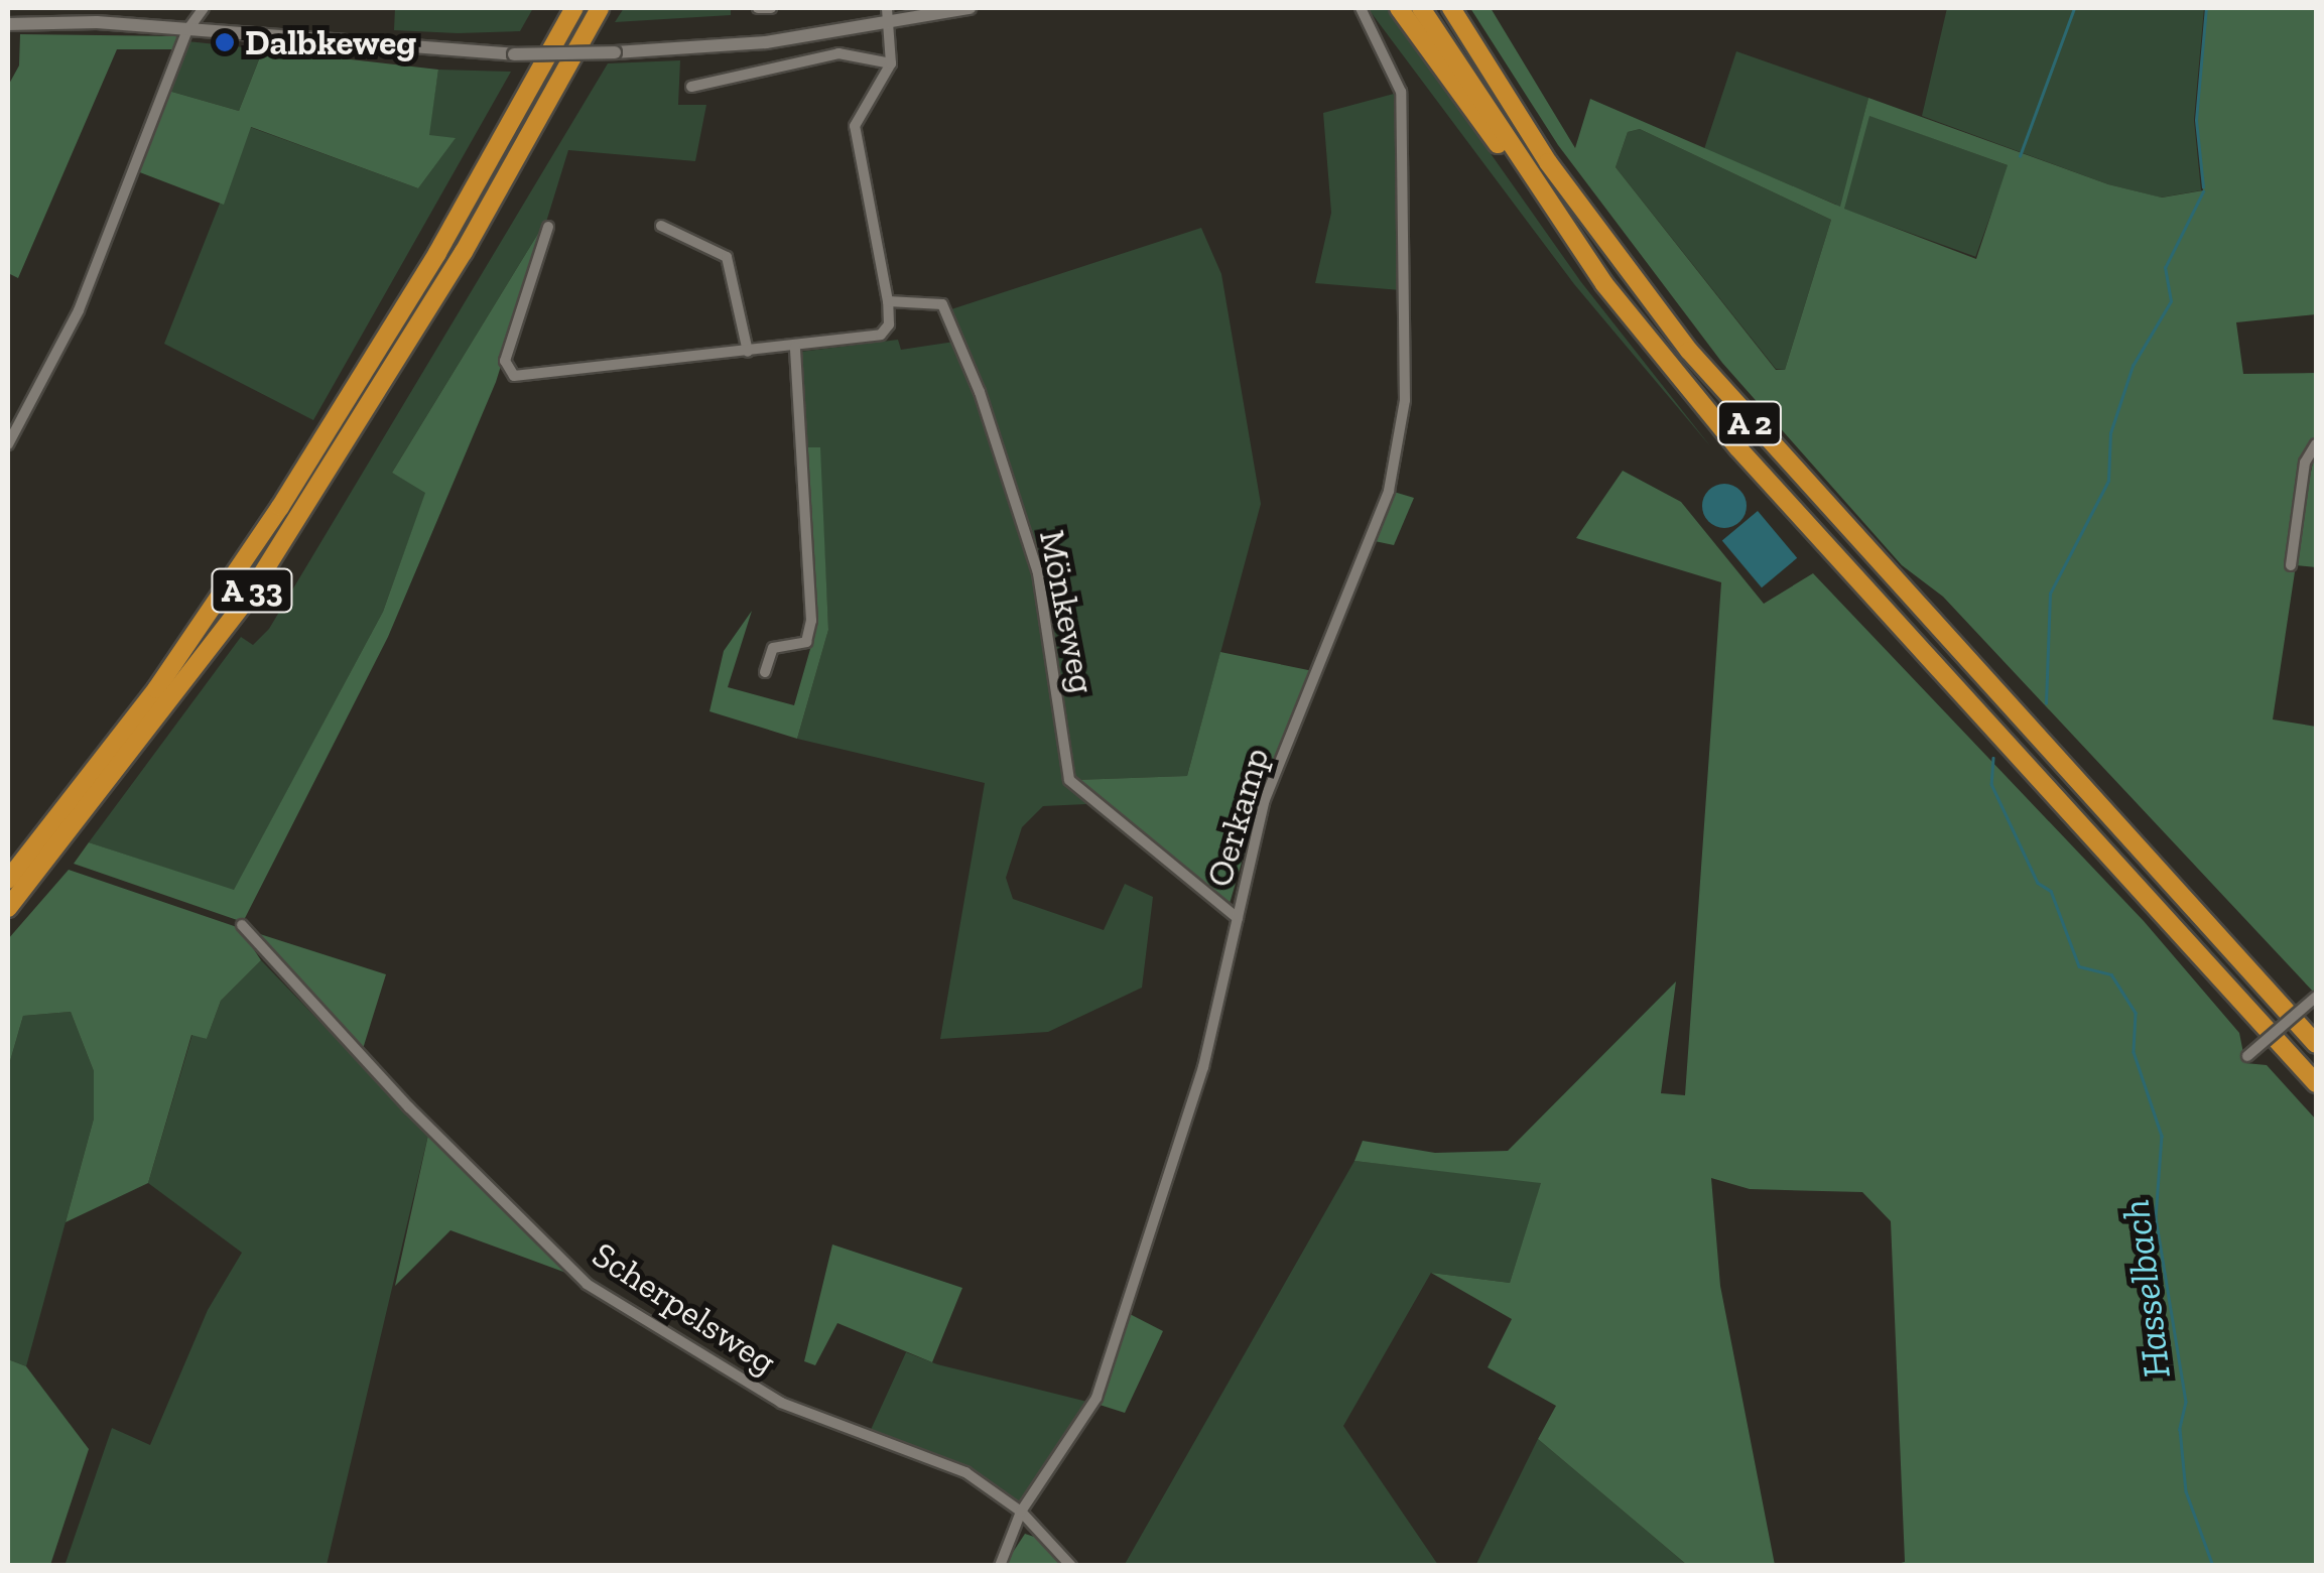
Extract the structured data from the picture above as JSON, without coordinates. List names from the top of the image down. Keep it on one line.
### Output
{"streets":{"highway":["A 2","A 33"],"street":["Mönkeweg","Oerkamp","Scherpelsweg"]},"crossings":[["Mönkeweg","Oerkamp"],["Oerkamp","Scherpelsweg"]],"water":["Hasselbach"],"places":["Dalbkeweg"]}
